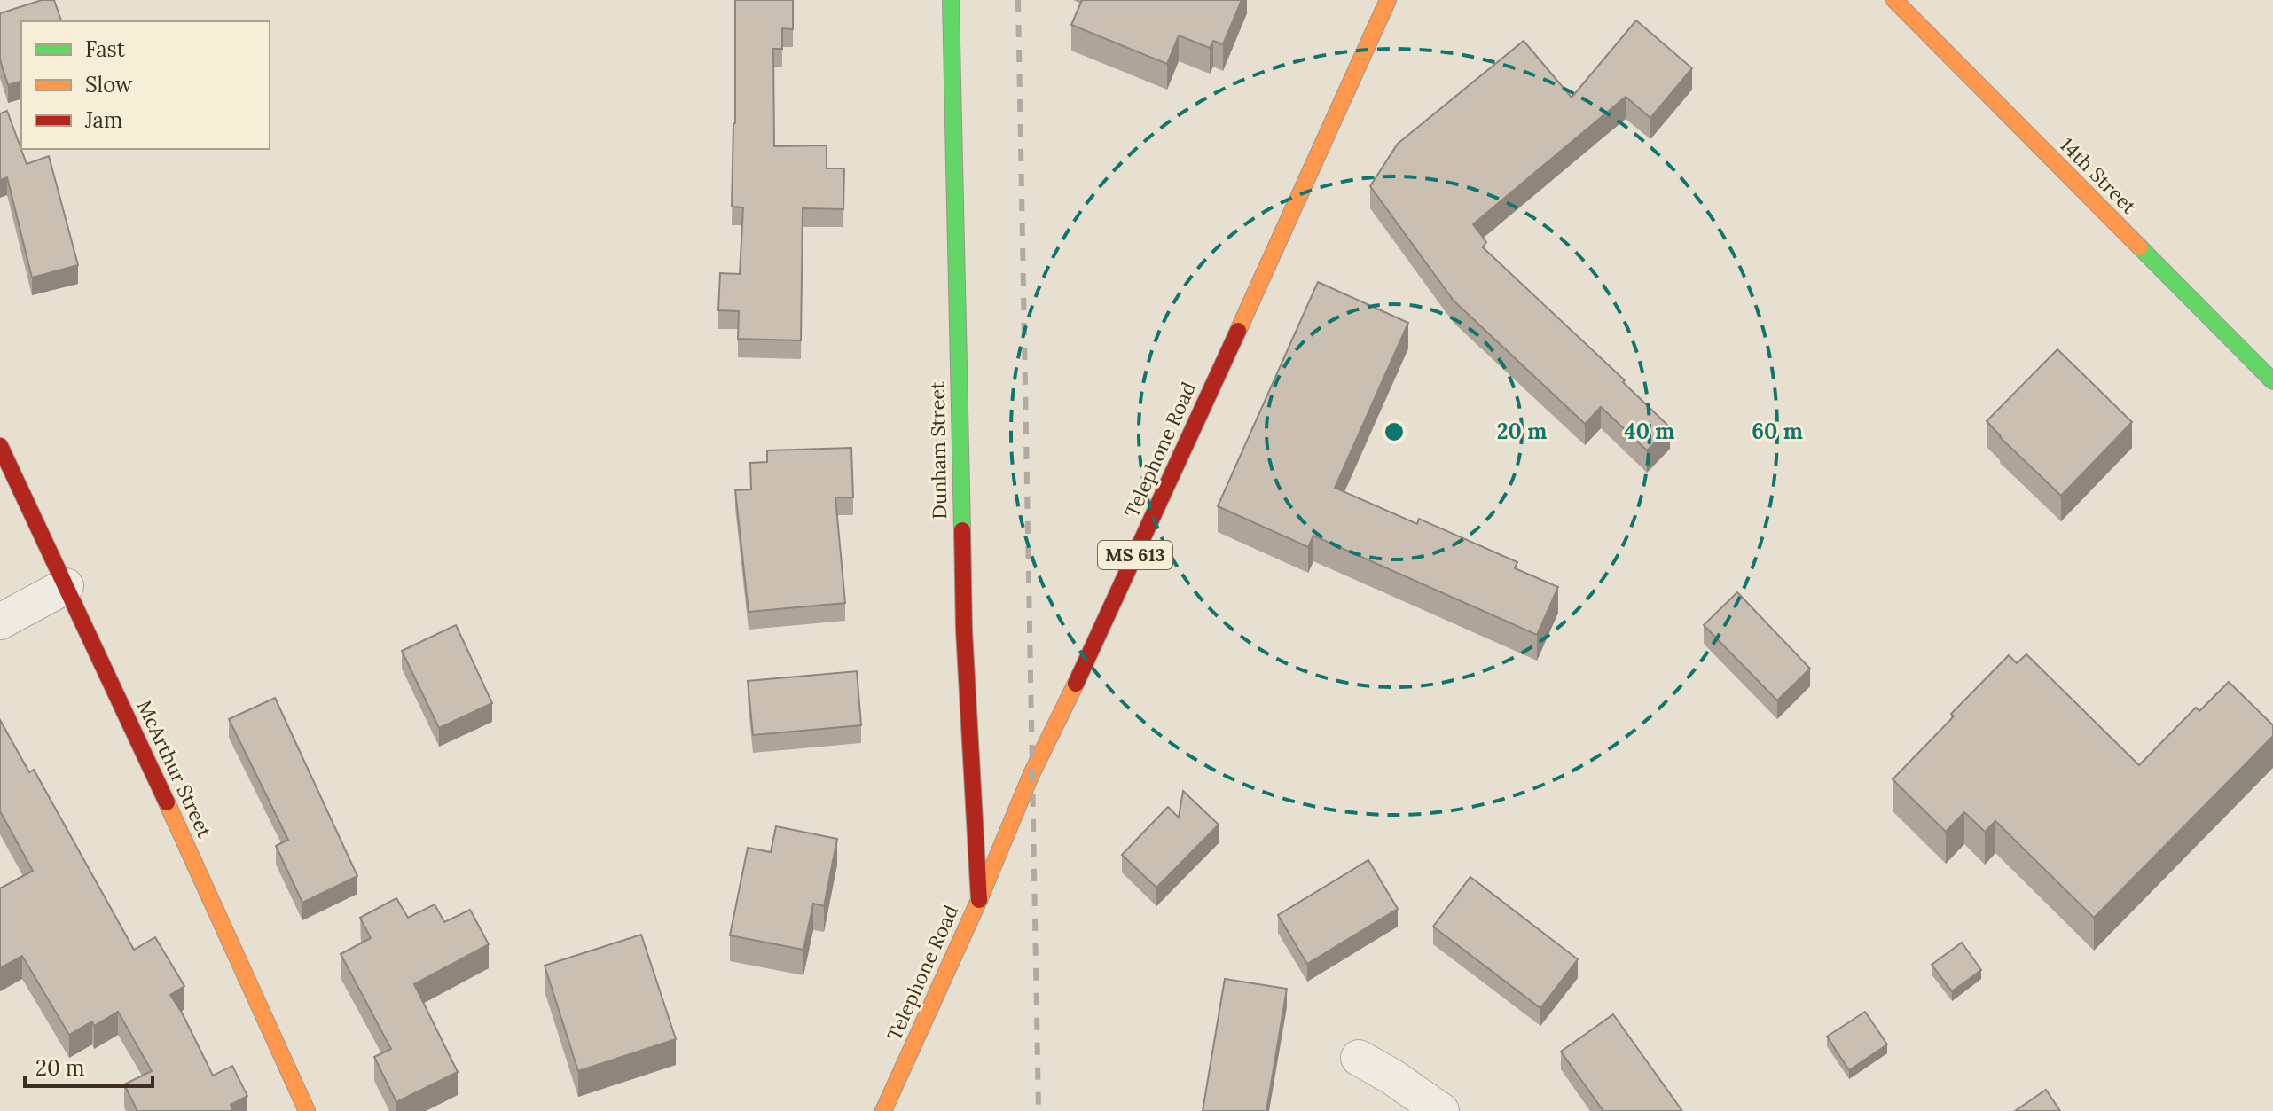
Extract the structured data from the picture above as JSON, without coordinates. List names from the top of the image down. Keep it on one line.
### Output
{"streets":{"street":["14th Street","Telephone Road","Dunham Street","MS 613","McArthur Street"]},"crossings":[["Telephone Road","Dunham Street"]],"legend":["Fast","Slow","Jam"],"scale_bar":"20 m","rings":["20 m","40 m","60 m"]}
